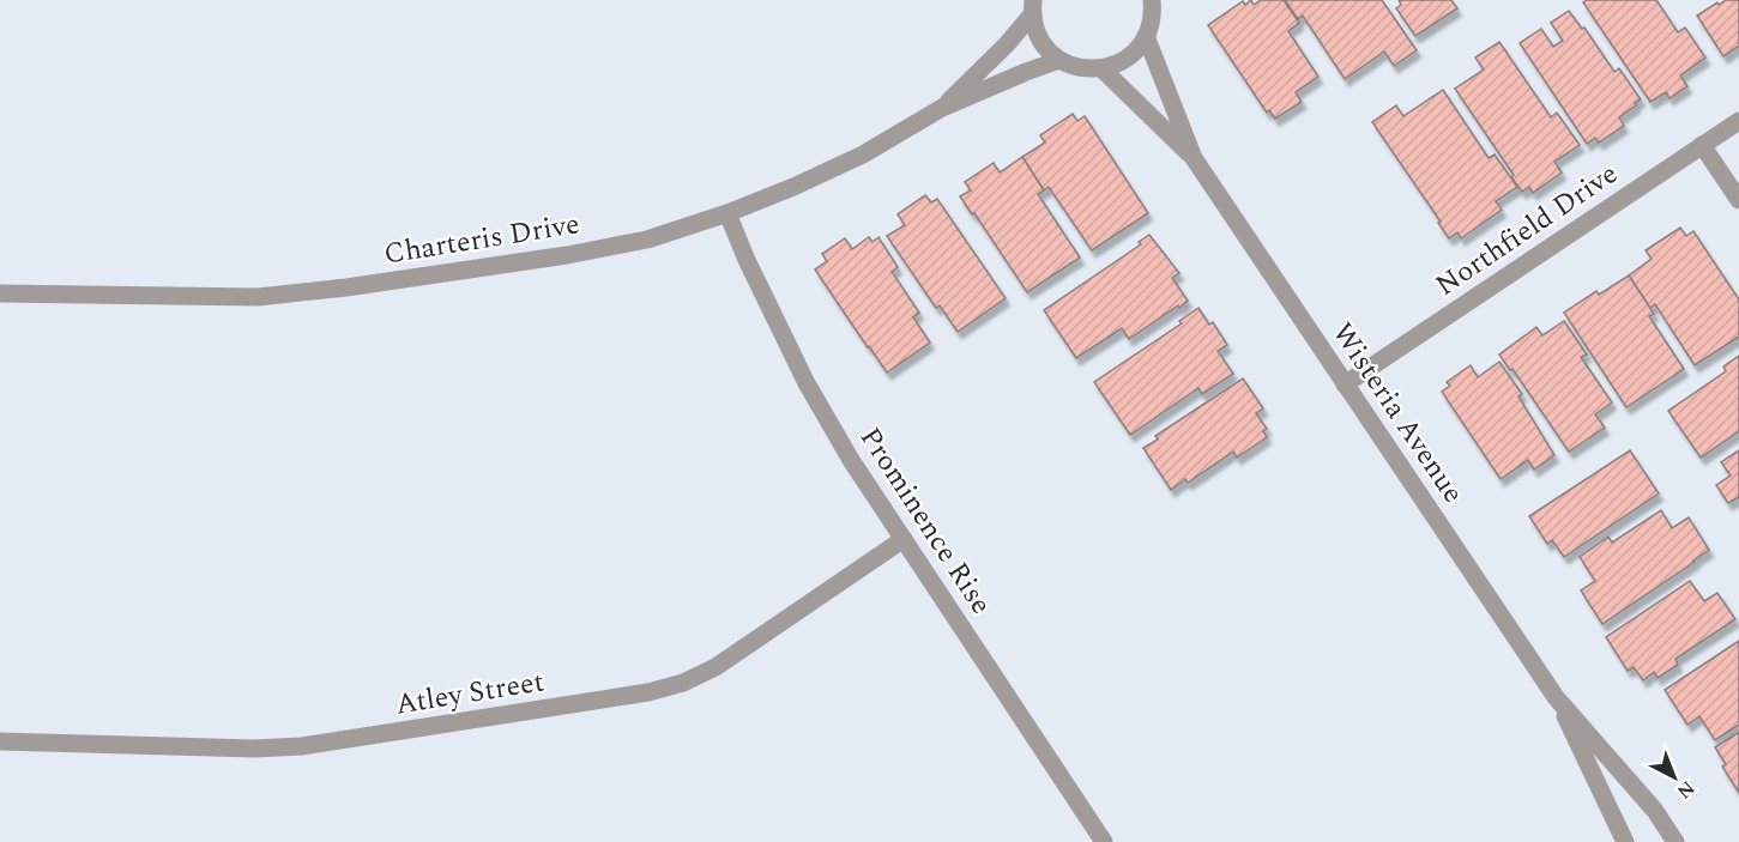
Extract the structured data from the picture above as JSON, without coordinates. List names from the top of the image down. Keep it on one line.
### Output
{"streets":{"street":["Northfield Drive","Charteris Drive","Wisteria Avenue","Prominence Rise","Atley Street"]},"crossings":[["Northfield Drive","Wisteria Avenue"],["Charteris Drive","Prominence Rise"],["Prominence Rise","Atley Street"]],"north":"bottom right"}
